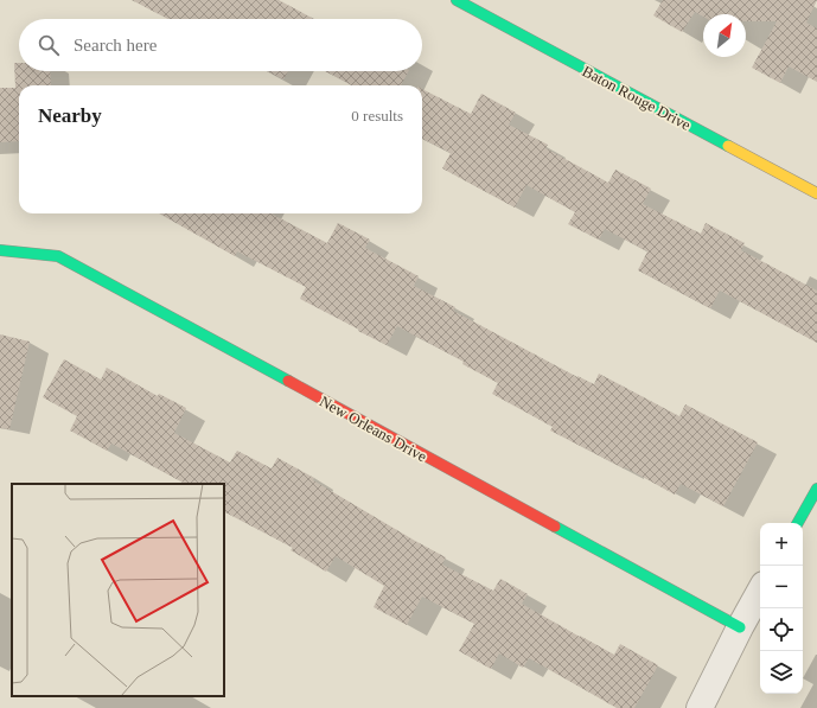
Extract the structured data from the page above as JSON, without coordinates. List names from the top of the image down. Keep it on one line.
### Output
{"streets":{"street":["Baton Rouge Drive","New Orleans Drive"]},"north":"top right","page":{"search":"Search here","heading":["Nearby","0 results"],"map_buttons":["+","−"]}}
